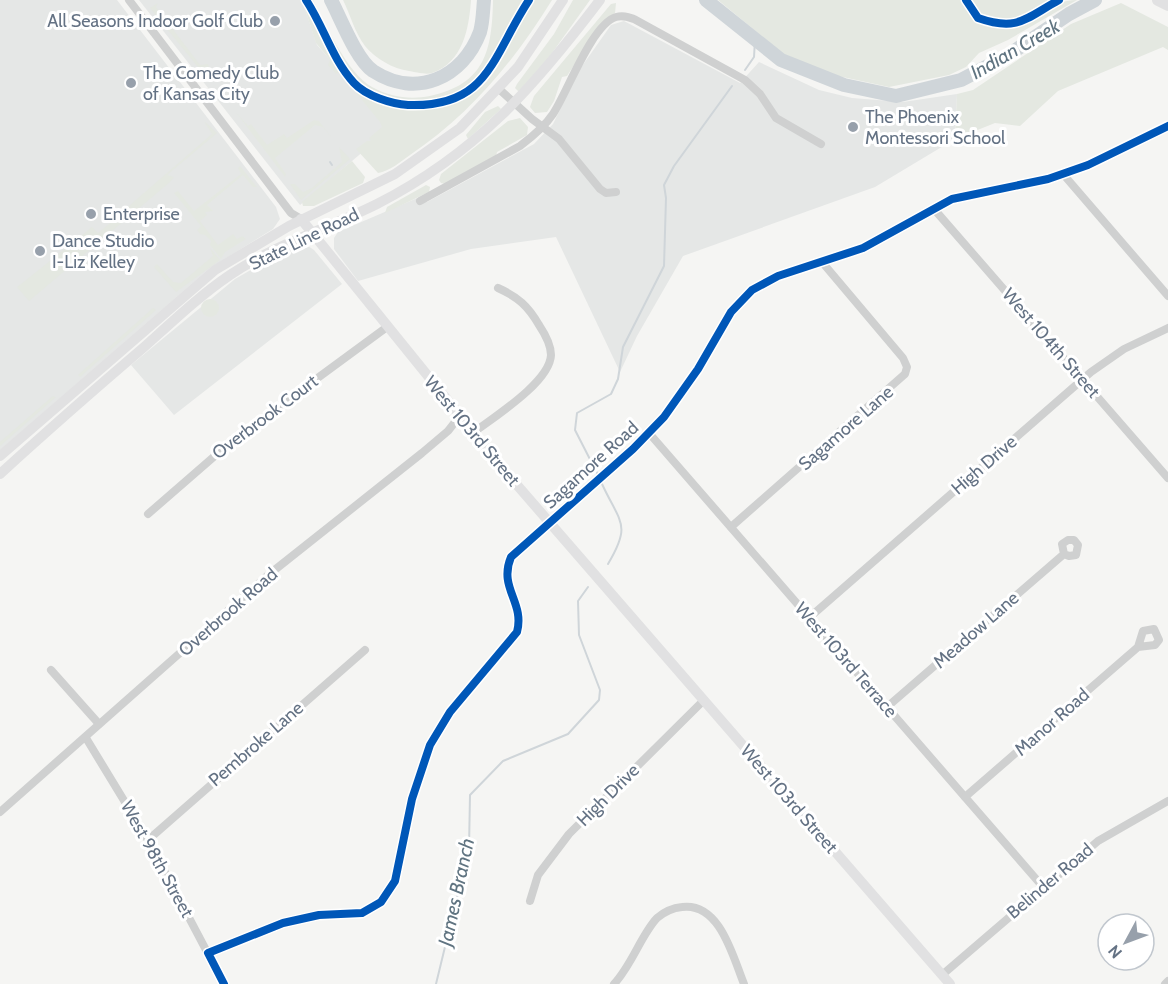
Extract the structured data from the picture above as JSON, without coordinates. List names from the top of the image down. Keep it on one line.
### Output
{"streets":{"main road":["State Line Road","West 103rd Street"],"street":["West 104th Street","Overbrook Court","Sagamore Lane","Sagamore Road","High Drive","Overbrook Road","Meadow Lane","West 103rd Terrace","Manor Road","Pembroke Lane","West 98th Street","Belinder Road"]},"crossings":[["State Line Road","West 103rd Street"],["West 104th Street","Sagamore Road"],["West 104th Street","High Drive"],["Overbrook Court","West 103rd Street"],["Sagamore Lane","Sagamore Road"],["Sagamore Lane","West 103rd Terrace"],["West 103rd Street","Sagamore Road"],["West 103rd Street","High Drive"],["West 103rd Street","Overbrook Road"],["West 103rd Street","Belinder Road"],["Sagamore Road","West 103rd Terrace"],["Sagamore Road","West 98th Street"],["High Drive","West 103rd Terrace"],["Overbrook Road","West 98th Street"],["Meadow Lane","West 103rd Terrace"],["West 103rd Terrace","Manor Road"],["West 103rd Terrace","Belinder Road"],["Pembroke Lane","West 98th Street"]],"water":["Indian Creek","James Branch"],"places":["All Seasons Indoor Golf Club","The Comedy Club of Kansas City","The Phoenix Montessori School","Enterprise","Dance Studio I-Liz Kelley"],"north":"bottom left"}
